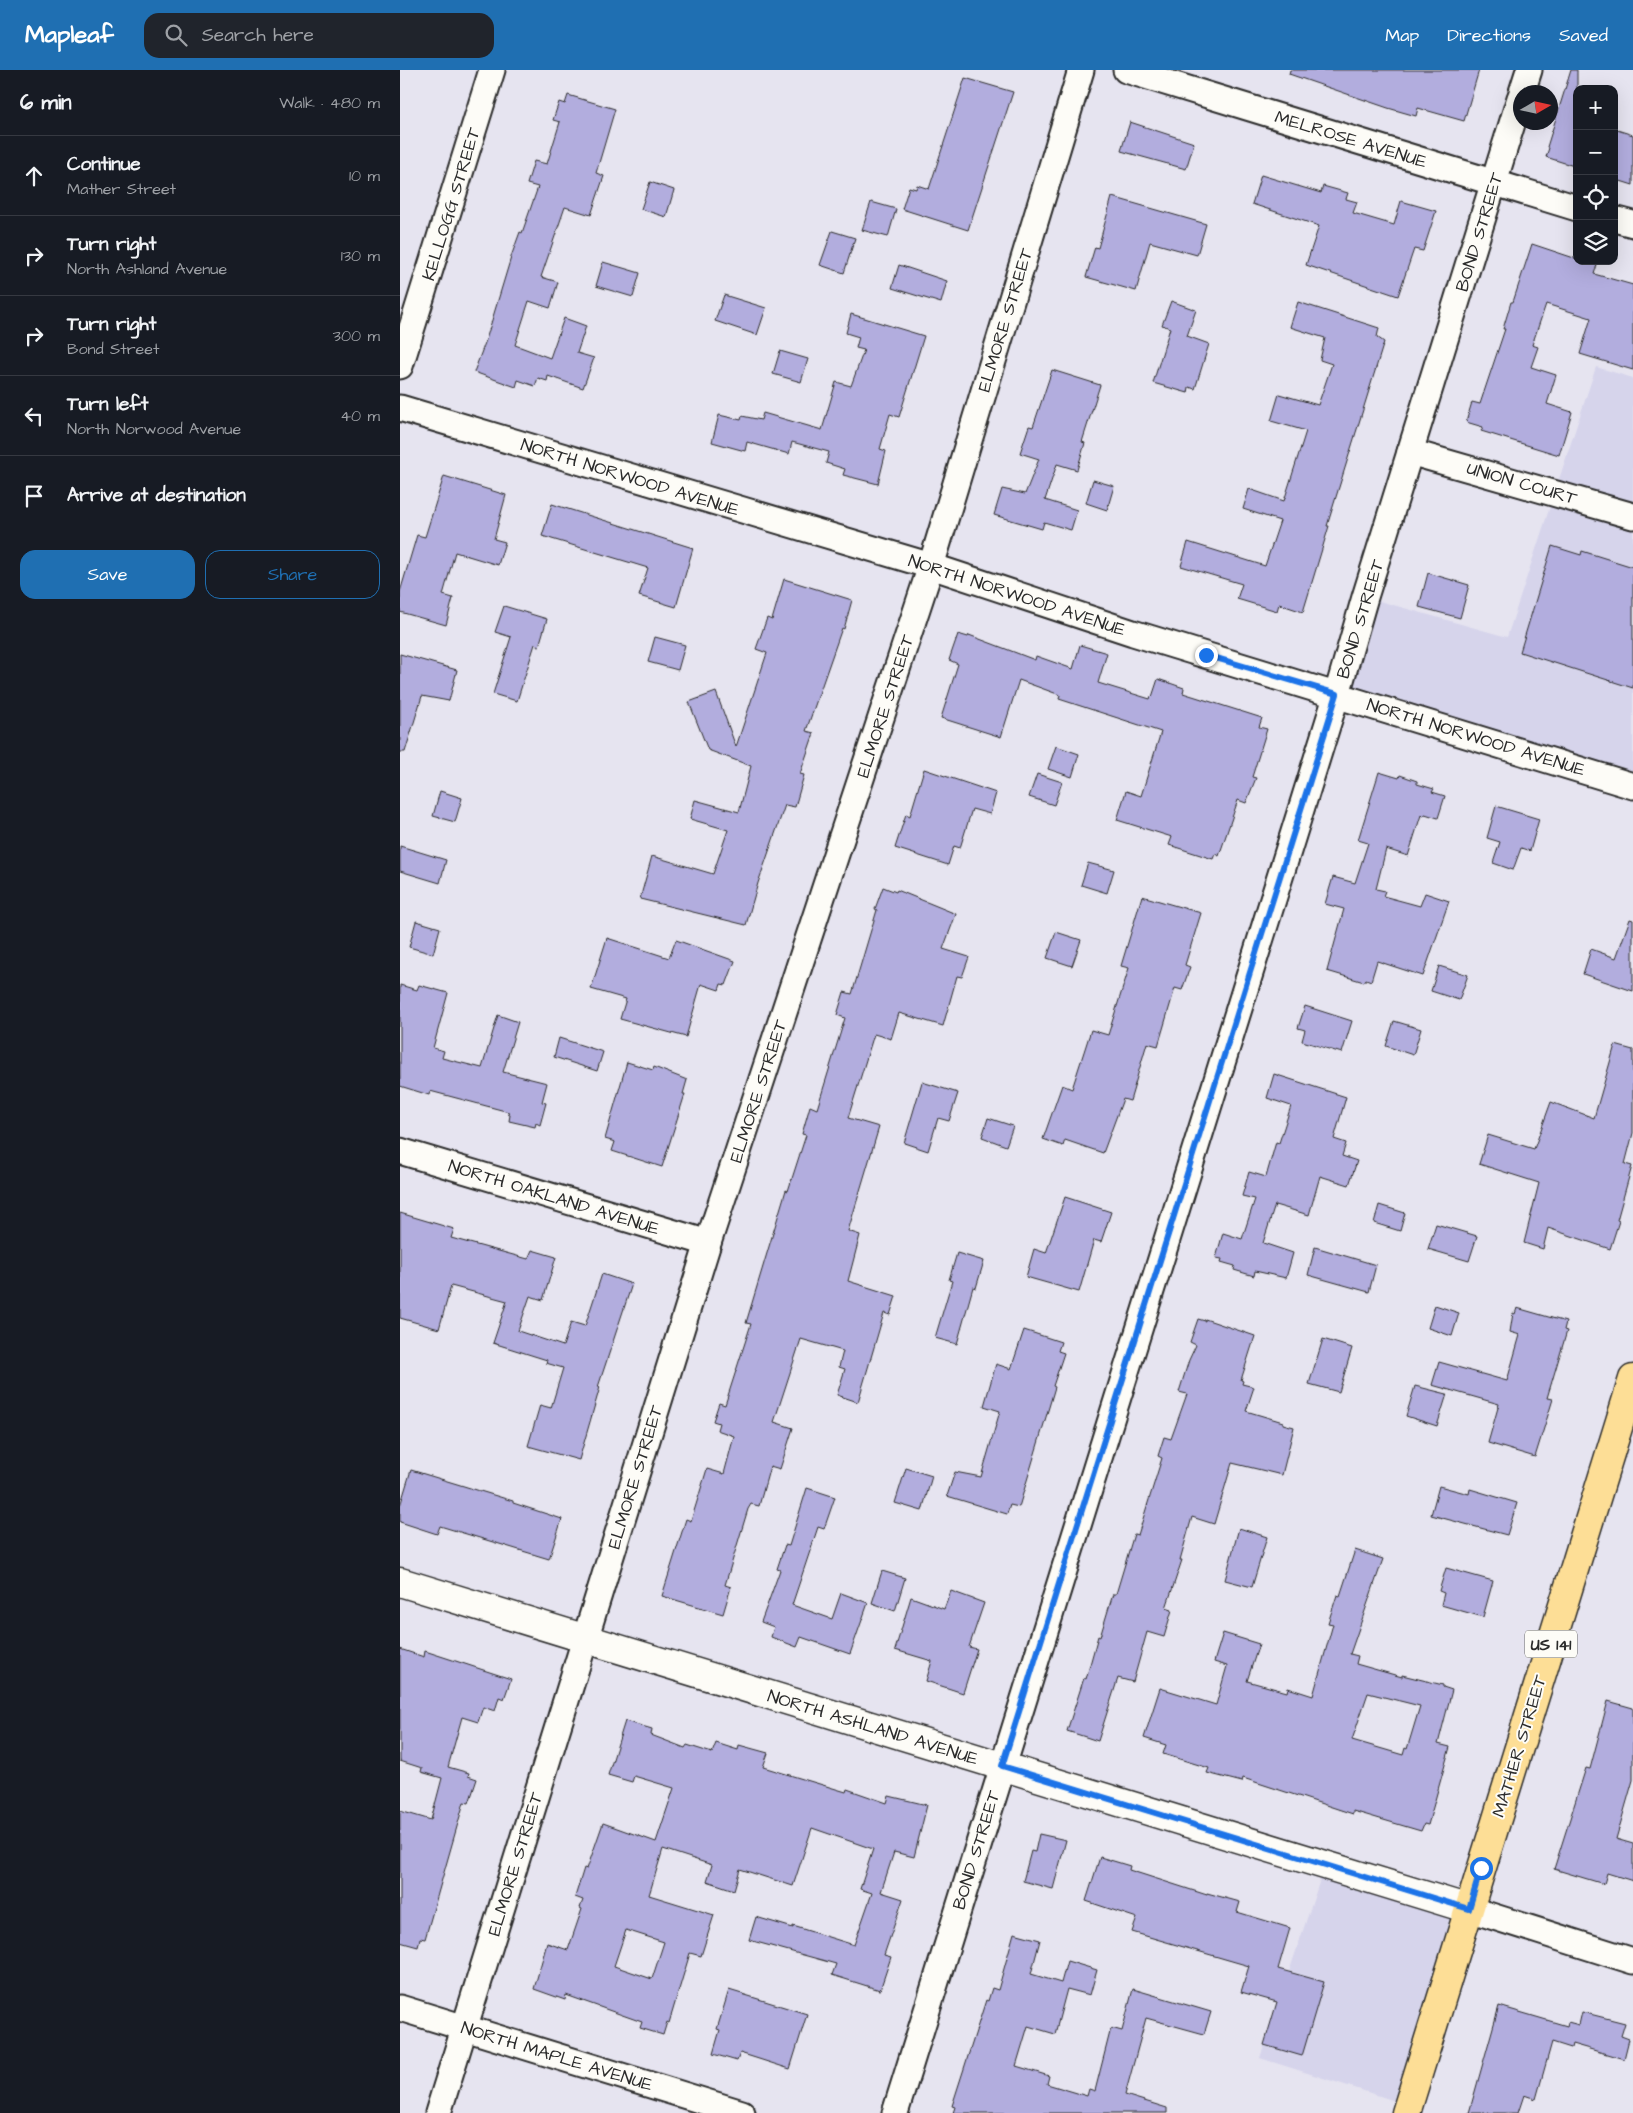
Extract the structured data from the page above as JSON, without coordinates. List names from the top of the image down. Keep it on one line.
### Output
{"streets":{"main road":["US 141","MATHER STREET"],"street":["MELROSE AVENUE","KELLOGG STREET","BOND STREET","ELMORE STREET","NORTH NORWOOD AVENUE","UNION COURT","NORTH OAKLAND AVENUE","NORTH ASHLAND AVENUE","NORTH MAPLE AVENUE"]},"crossings":[["MELROSE AVENUE","BOND STREET"],["BOND STREET","NORTH NORWOOD AVENUE"],["BOND STREET","UNION COURT"],["BOND STREET","NORTH ASHLAND AVENUE"],["ELMORE STREET","NORTH NORWOOD AVENUE"],["ELMORE STREET","NORTH OAKLAND AVENUE"],["ELMORE STREET","NORTH ASHLAND AVENUE"],["ELMORE STREET","NORTH MAPLE AVENUE"],["NORTH ASHLAND AVENUE","MATHER STREET"]],"north":"right","page":{"header":"Mapleaf","search":"Search here","nav":["Map","Directions","Saved"],"heading":["6 min","Walk · 480 m"],"map_buttons":["+","−"],"list":[["Continue","Mather Street","10 m"],["Turn right","North Ashland Avenue","130 m"],["Turn right","Bond Street","300 m"],["Turn left","North Norwood Avenue","40 m"],"Arrive at destination"],"buttons":["Save","Share"]}}
